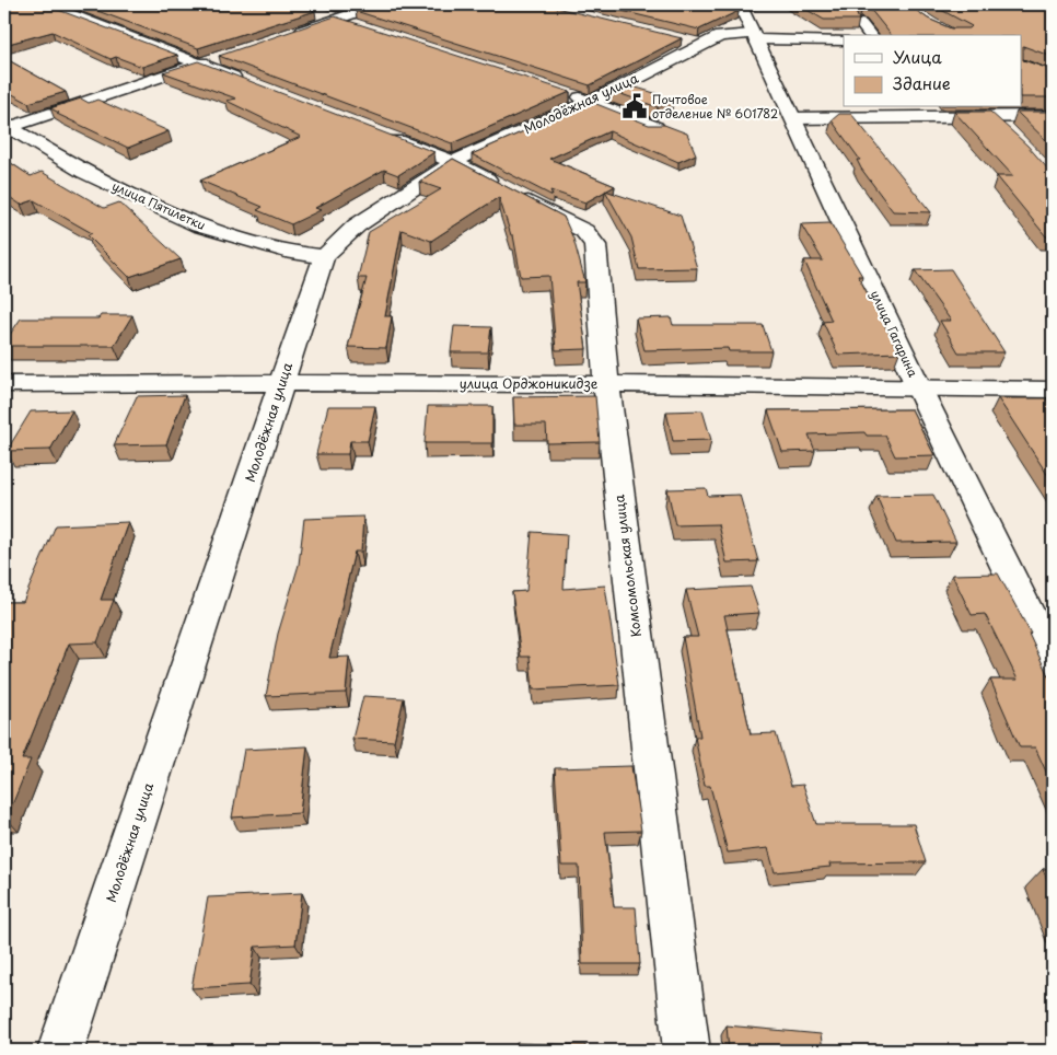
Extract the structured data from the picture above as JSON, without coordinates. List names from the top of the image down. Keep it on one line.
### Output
{"streets":{"street":["Молодёжная улица","улица Пятилетки","улица Гагарина","улица Орджоникидзе","Комсомольская улица"]},"crossings":[["Молодёжная улица","улица Пятилетки"],["Молодёжная улица","улица Гагарина"],["Молодёжная улица","улица Орджоникидзе"],["Молодёжная улица","Комсомольская улица"],["улица Гагарина","улица Орджоникидзе"],["улица Орджоникидзе","Комсомольская улица"]],"places":{"public building":["Почтовое отделение № 601782"]},"legend":["Улица","Здание"]}
